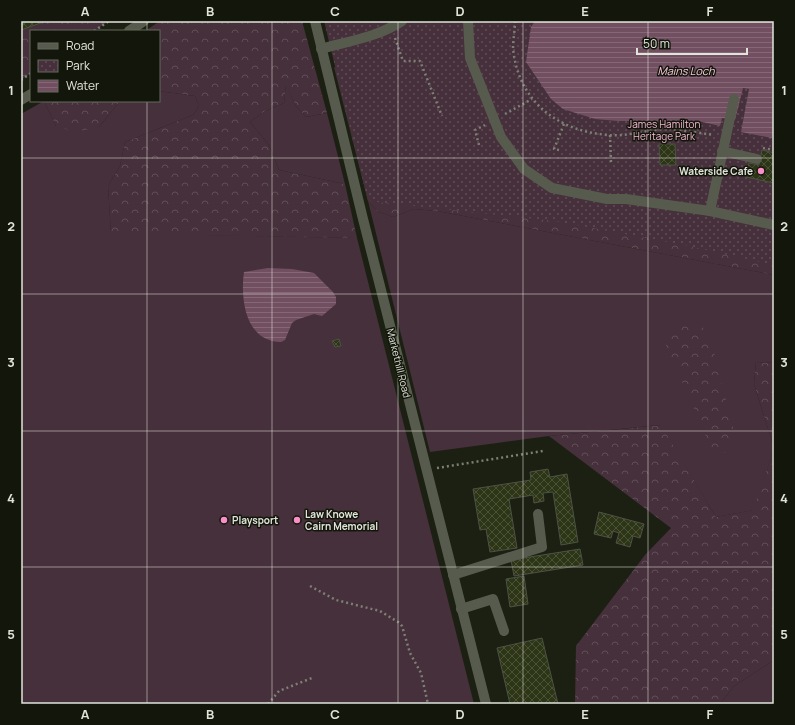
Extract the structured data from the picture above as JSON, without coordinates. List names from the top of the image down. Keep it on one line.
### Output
{"streets":{"street":["Markethill Road"]},"water":["Mains Loch"],"parks":["James Hamilton Heritage Park"],"places":["Waterside Cafe","Playsport","Law Knowe Cairn Memorial"],"legend":["Road","Park","Water"],"scale_bar":"50 m","grid":{"columns":["A","B","C","D","E","F"],"rows":["1","2","3","4","5"]}}
